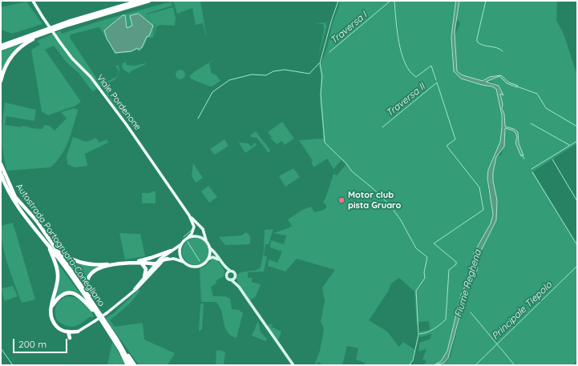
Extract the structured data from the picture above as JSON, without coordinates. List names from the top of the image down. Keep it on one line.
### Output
{"streets":{"highway":["Autostrada Portogruaro-Conegliano"],"main road":["Viale Pordenone"]},"water":["Traversa I","Traversa II","Fiume Reghena","Principale Tiepolo"],"places":["Motor club pista Gruaro"],"scale_bar":"200 m"}
